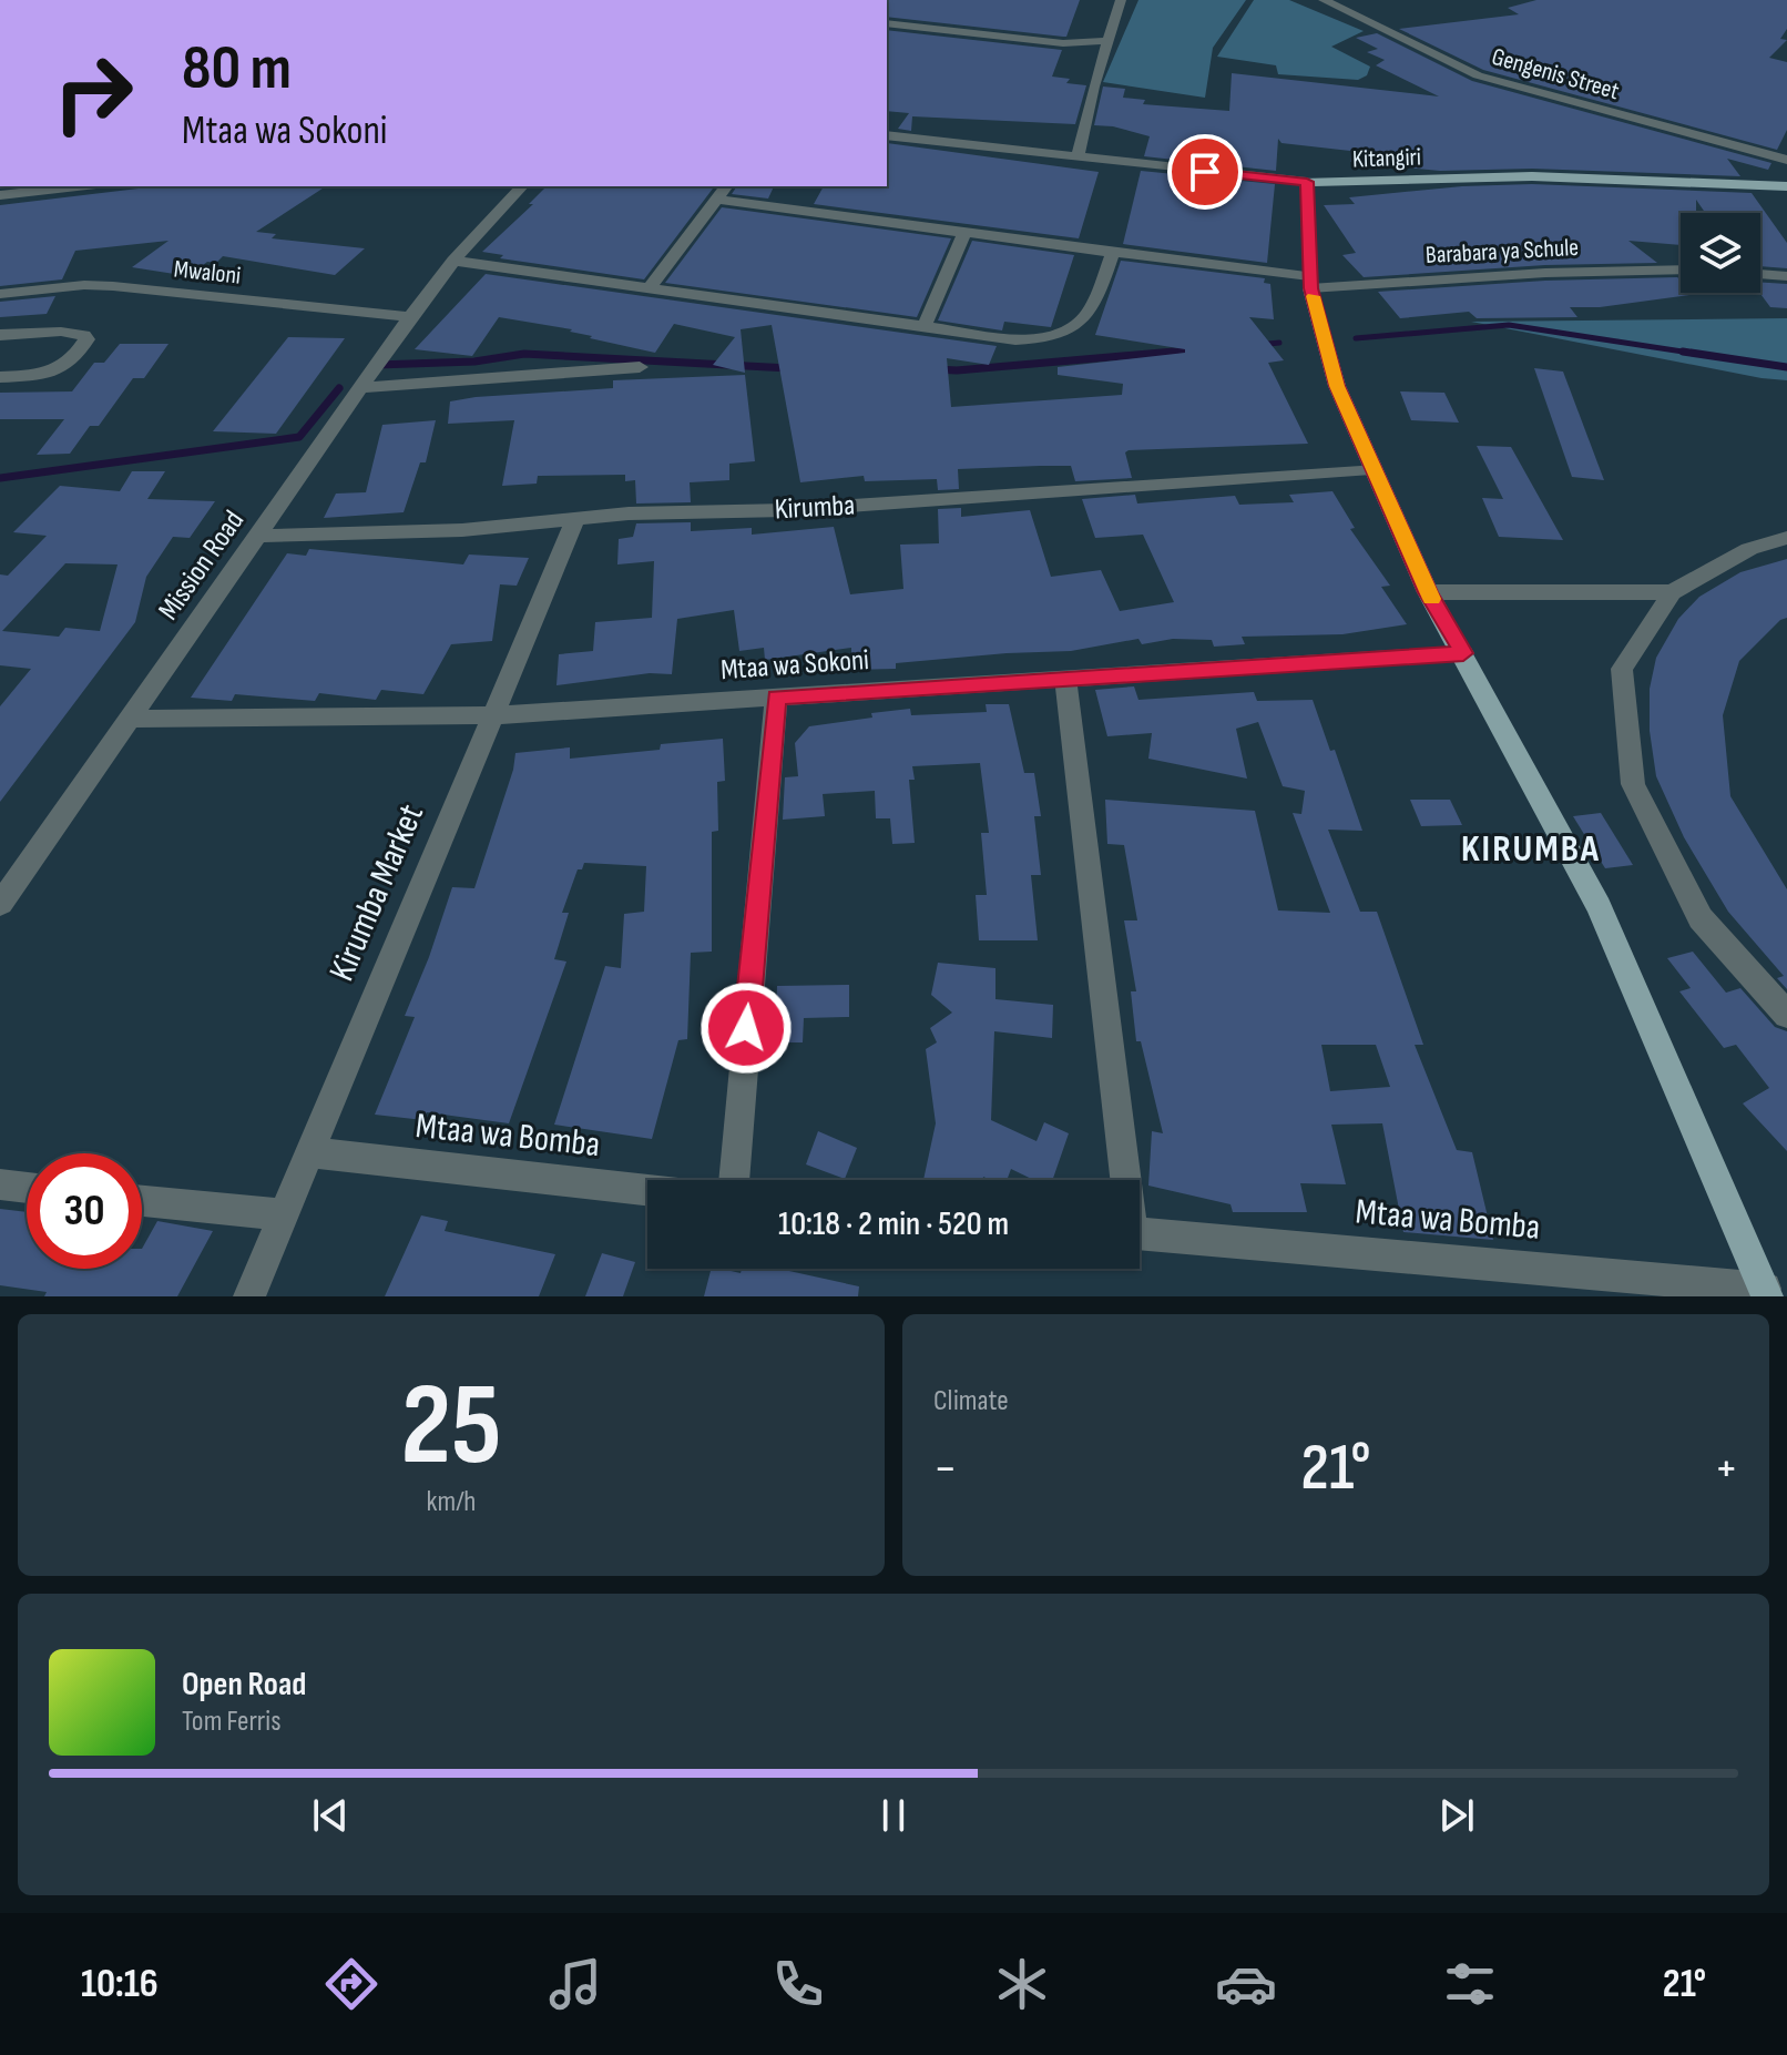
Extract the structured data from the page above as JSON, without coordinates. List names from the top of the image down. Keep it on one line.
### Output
{"streets":{"main road":["Kitangiri"],"street":["Gengenis Street","Barabara ya Schule","Mwaloni","Kirumba","Mission Road","Mtaa wa Sokoni","Kirumba Market","Mtaa wa Bomba"]},"crossings":[["Mwaloni","Mission Road"],["Kirumba","Mission Road"],["Kirumba","Kirumba Market"],["Mission Road","Mtaa wa Sokoni"],["Mtaa wa Sokoni","Kirumba Market"],["Kirumba Market","Mtaa wa Bomba"]],"districts":["KIRUMBA"],"page":{"turn":["80 m","Mtaa wa Sokoni"],"limit":"30","trip":"10:18 · 2 min · 520 m","tile":[["25","km/h"],"Climate"],"heat":["−","21°","+"],"song":["Open Road","Tom Ferris"],"tabs":["10:16","21°"]}}
